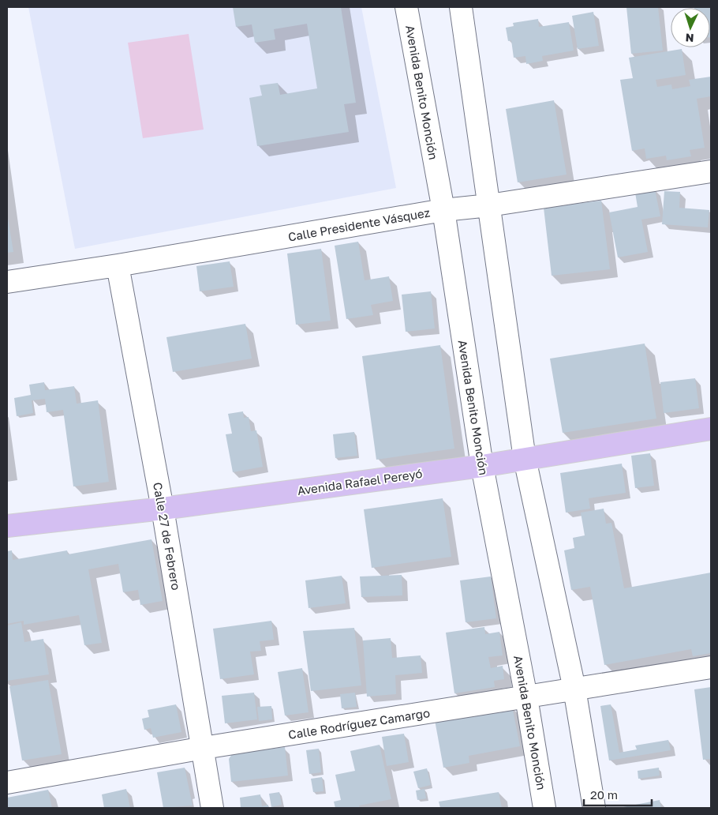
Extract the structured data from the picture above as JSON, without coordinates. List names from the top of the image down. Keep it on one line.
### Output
{"streets":{"main road":["Avenida Rafael Pereyó"],"street":["Avenida Benito Monción","Calle Presidente Vásquez","Calle 27 de Febrero","Calle Rodríguez Camargo"]},"crossings":[["Avenida Benito Monción","Calle Presidente Vásquez"],["Avenida Benito Monción","Avenida Rafael Pereyó"],["Avenida Benito Monción","Calle Rodríguez Camargo"],["Calle Presidente Vásquez","Calle 27 de Febrero"],["Avenida Rafael Pereyó","Calle 27 de Febrero"],["Calle 27 de Febrero","Calle Rodríguez Camargo"]],"scale_bar":"20 m","north":"bottom"}
